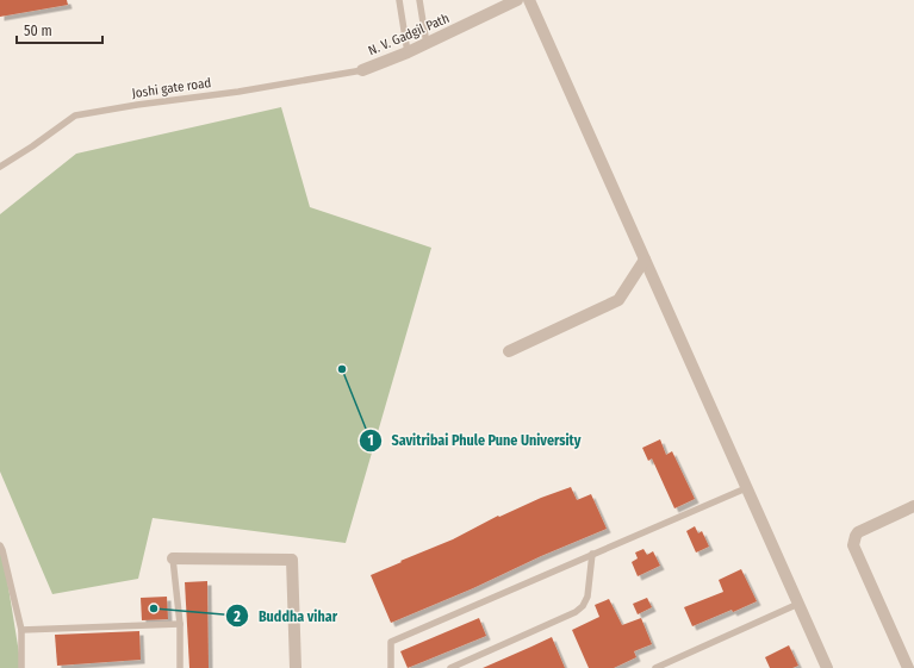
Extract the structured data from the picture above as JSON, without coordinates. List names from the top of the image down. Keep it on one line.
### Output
{"streets":{"street":["N. V. Gadgil Path"],"lane":["Joshi gate road"]},"crossings":[["N. V. Gadgil Path","Joshi gate road"]],"places":["Savitribai Phule Pune University","Buddha vihar"],"scale_bar":"50 m"}
